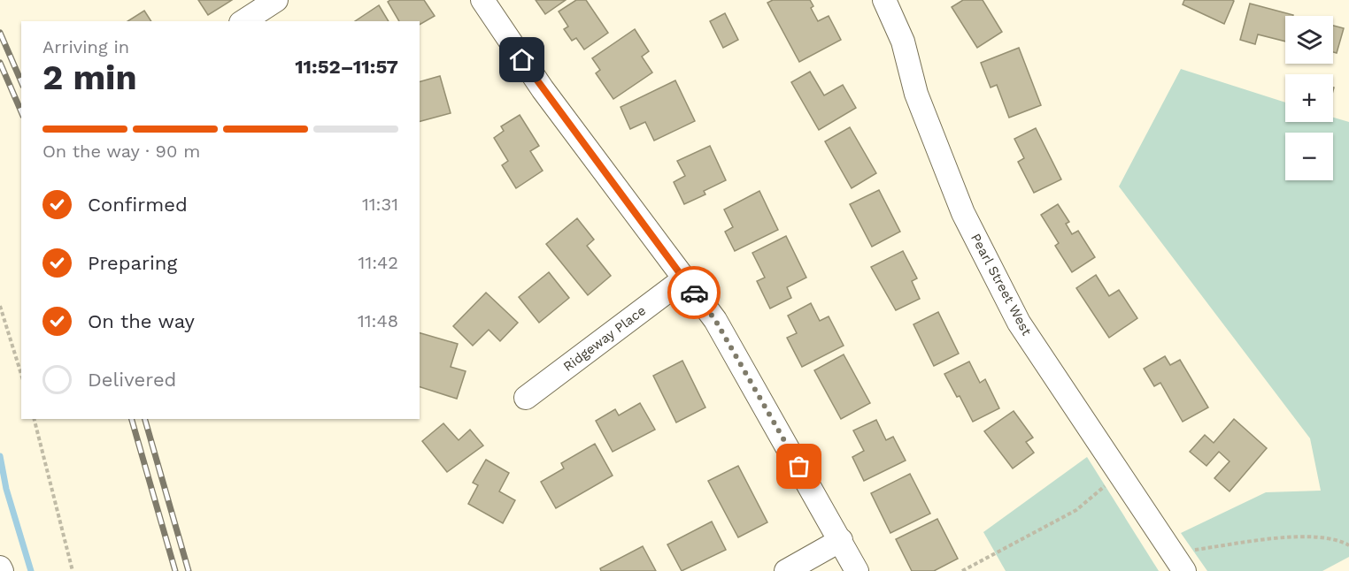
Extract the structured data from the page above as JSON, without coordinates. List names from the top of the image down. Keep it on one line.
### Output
{"streets":{"street":["Pearl Street West","Ridgeway Place"]},"page":{"map_buttons":["+","−"],"heading":["2 min","Arriving in","11:52–11:57"],"bar":"On the way · 90 m","list":[["Confirmed","11:31"],["Preparing","11:42"],["On the way","11:48"],"Delivered"]}}
